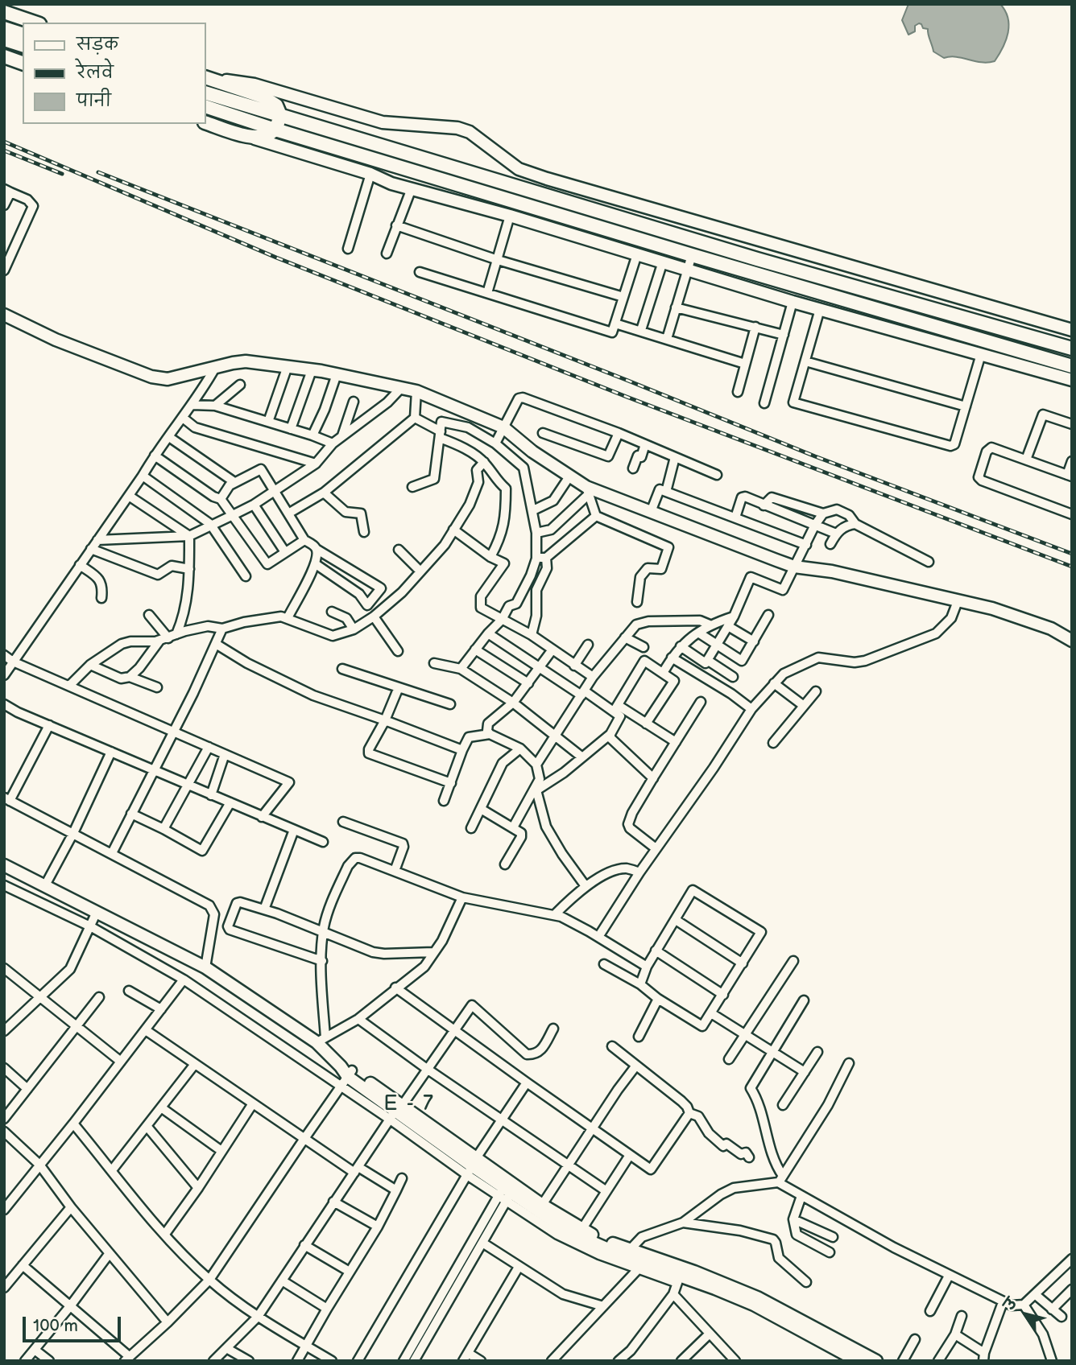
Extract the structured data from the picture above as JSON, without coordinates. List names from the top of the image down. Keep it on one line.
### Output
{"districts":["E - 7"],"legend":["सड़क","रेलवे","पानी"],"scale_bar":"100 m","north":"top left"}
